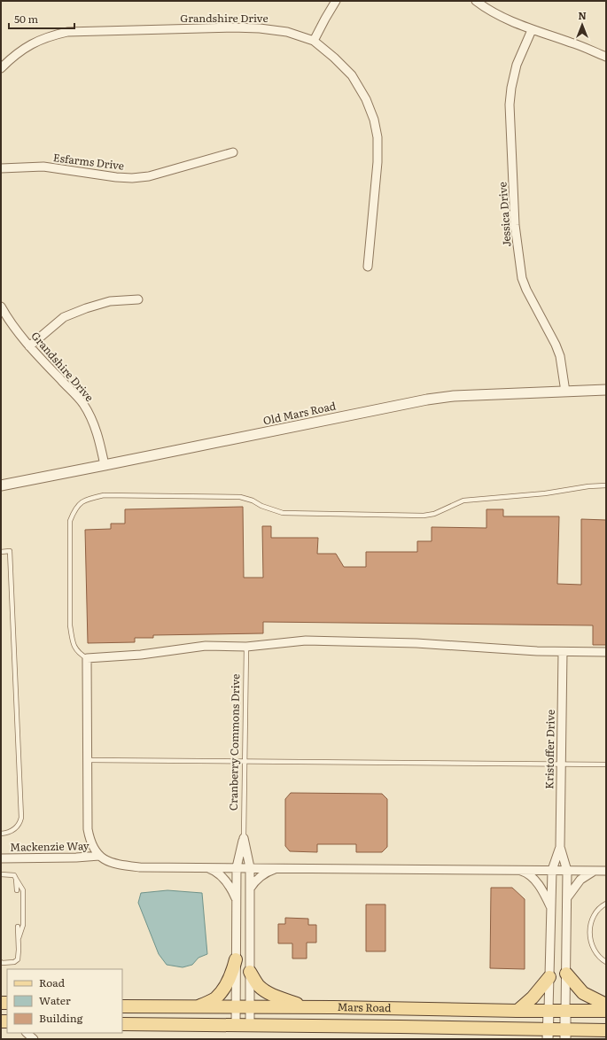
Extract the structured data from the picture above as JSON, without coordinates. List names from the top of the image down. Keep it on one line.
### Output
{"streets":{"main road":["Mars Road"],"street":["Grandshire Drive","Esfarms Drive","Jessica Drive","Old Mars Road","Cranberry Commons Drive","Kristoffer Drive","Mackenzie Way"]},"crossings":[["Grandshire Drive","Old Mars Road"],["Jessica Drive","Old Mars Road"],["Cranberry Commons Drive","Mars Road"],["Kristoffer Drive","Mars Road"]],"legend":["Road","Water","Building"],"scale_bar":"50 m","north":"top"}
